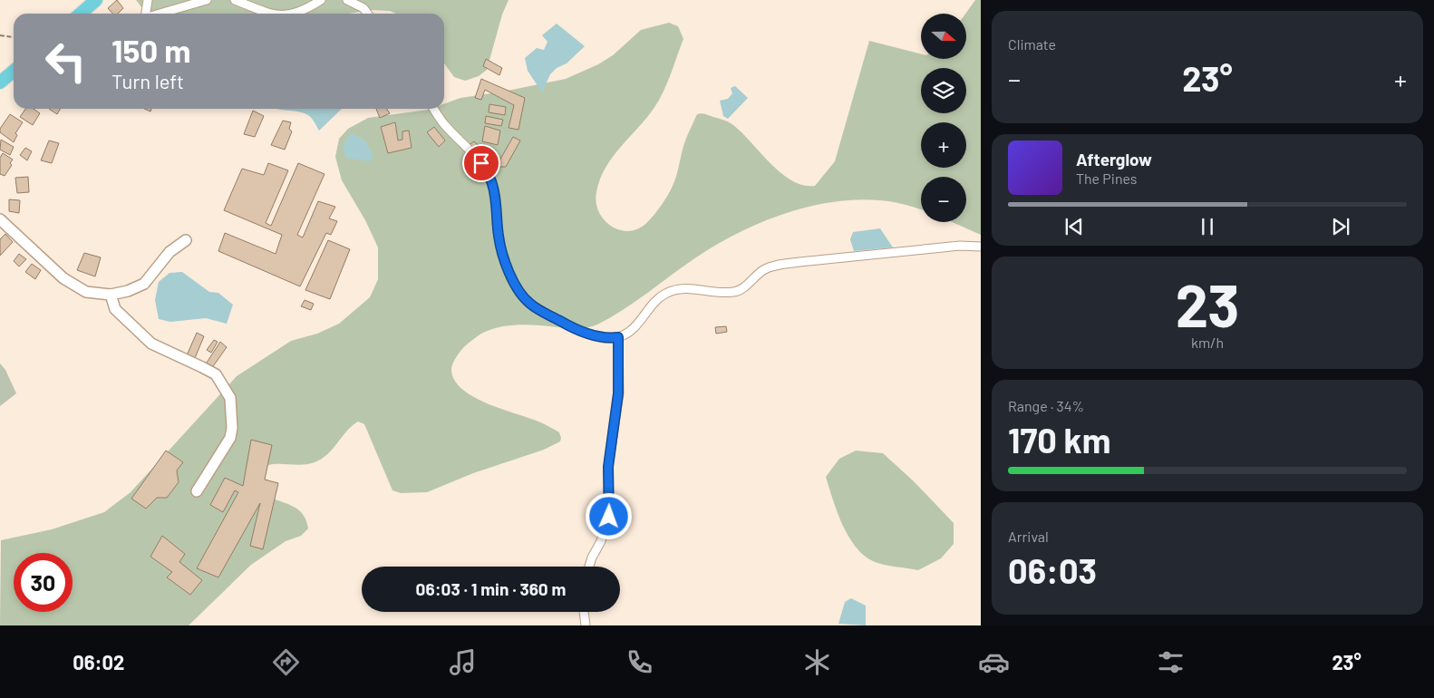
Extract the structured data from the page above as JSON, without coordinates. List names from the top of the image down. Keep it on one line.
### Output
{"north":"right","page":{"tile":["Climate",["23","km/h"],["Range · 34%","170 km"],["Arrival","06:03"]],"map_buttons":["+","−"],"turn":["150 m","Turn left"],"heat":["−","23°","+"],"song":["Afterglow","The Pines"],"limit":"30","trip":"06:03 · 1 min · 360 m","tabs":["06:02","23°"]}}
